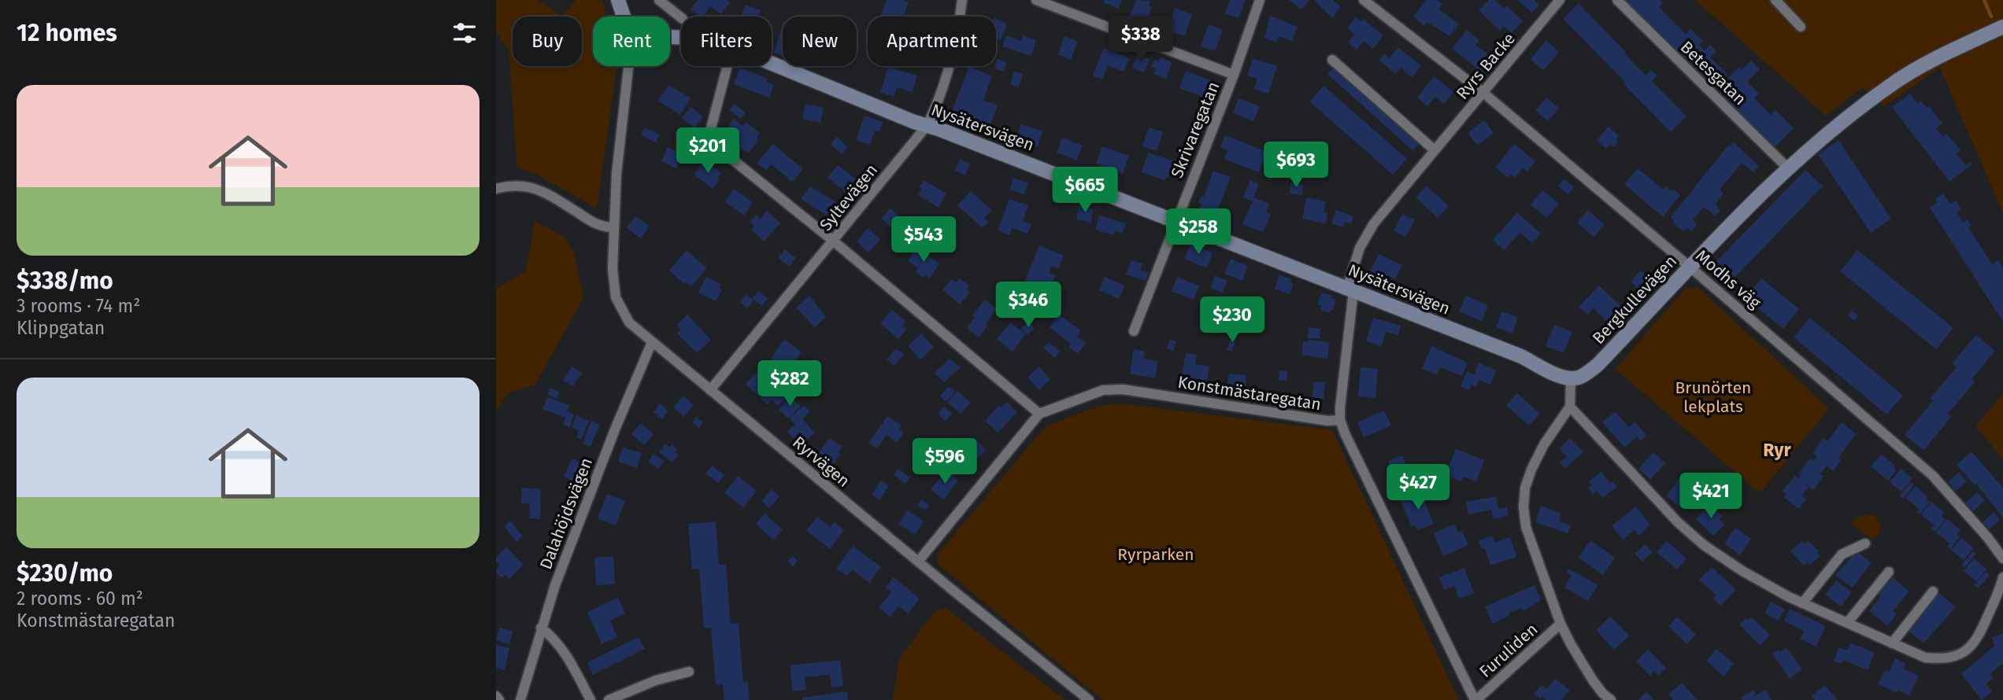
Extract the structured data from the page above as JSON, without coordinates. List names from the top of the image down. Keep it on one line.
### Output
{"streets":{"street":["Ryrs Backe","Betesgatan","Nysätersvägen","Skrivaregatan","Syltevägen","Modhs väg","Bergkullevägen","Konstmästaregatan","Ryrvägen","Dalahöjdsvägen","Furuliden"]},"crossings":[["Ryrs Backe","Nysätersvägen"],["Ryrs Backe","Modhs väg"],["Ryrs Backe","Konstmästaregatan"],["Betesgatan","Bergkullevägen"],["Nysätersvägen","Skrivaregatan"],["Nysätersvägen","Syltevägen"],["Nysätersvägen","Bergkullevägen"],["Syltevägen","Ryrvägen"],["Modhs väg","Bergkullevägen"],["Konstmästaregatan","Furuliden"],["Ryrvägen","Dalahöjdsvägen"]],"districts":["Ryr"],"parks":["Brunörten lekplats","Ryrparken"],"page":{"heading":"12 homes","price":["$338","$201","$693","$665","$258","$543","$346","$230","$282","$596","$427","$421"],"chip":["Buy","Rent","Filters","New","Apartment"],"list":[{"name":"$338/mo","note":"3 rooms · 74 m² · Klippgatan"},{"name":"$230/mo","note":"2 rooms · 60 m² · Konstmästaregatan"}]}}
